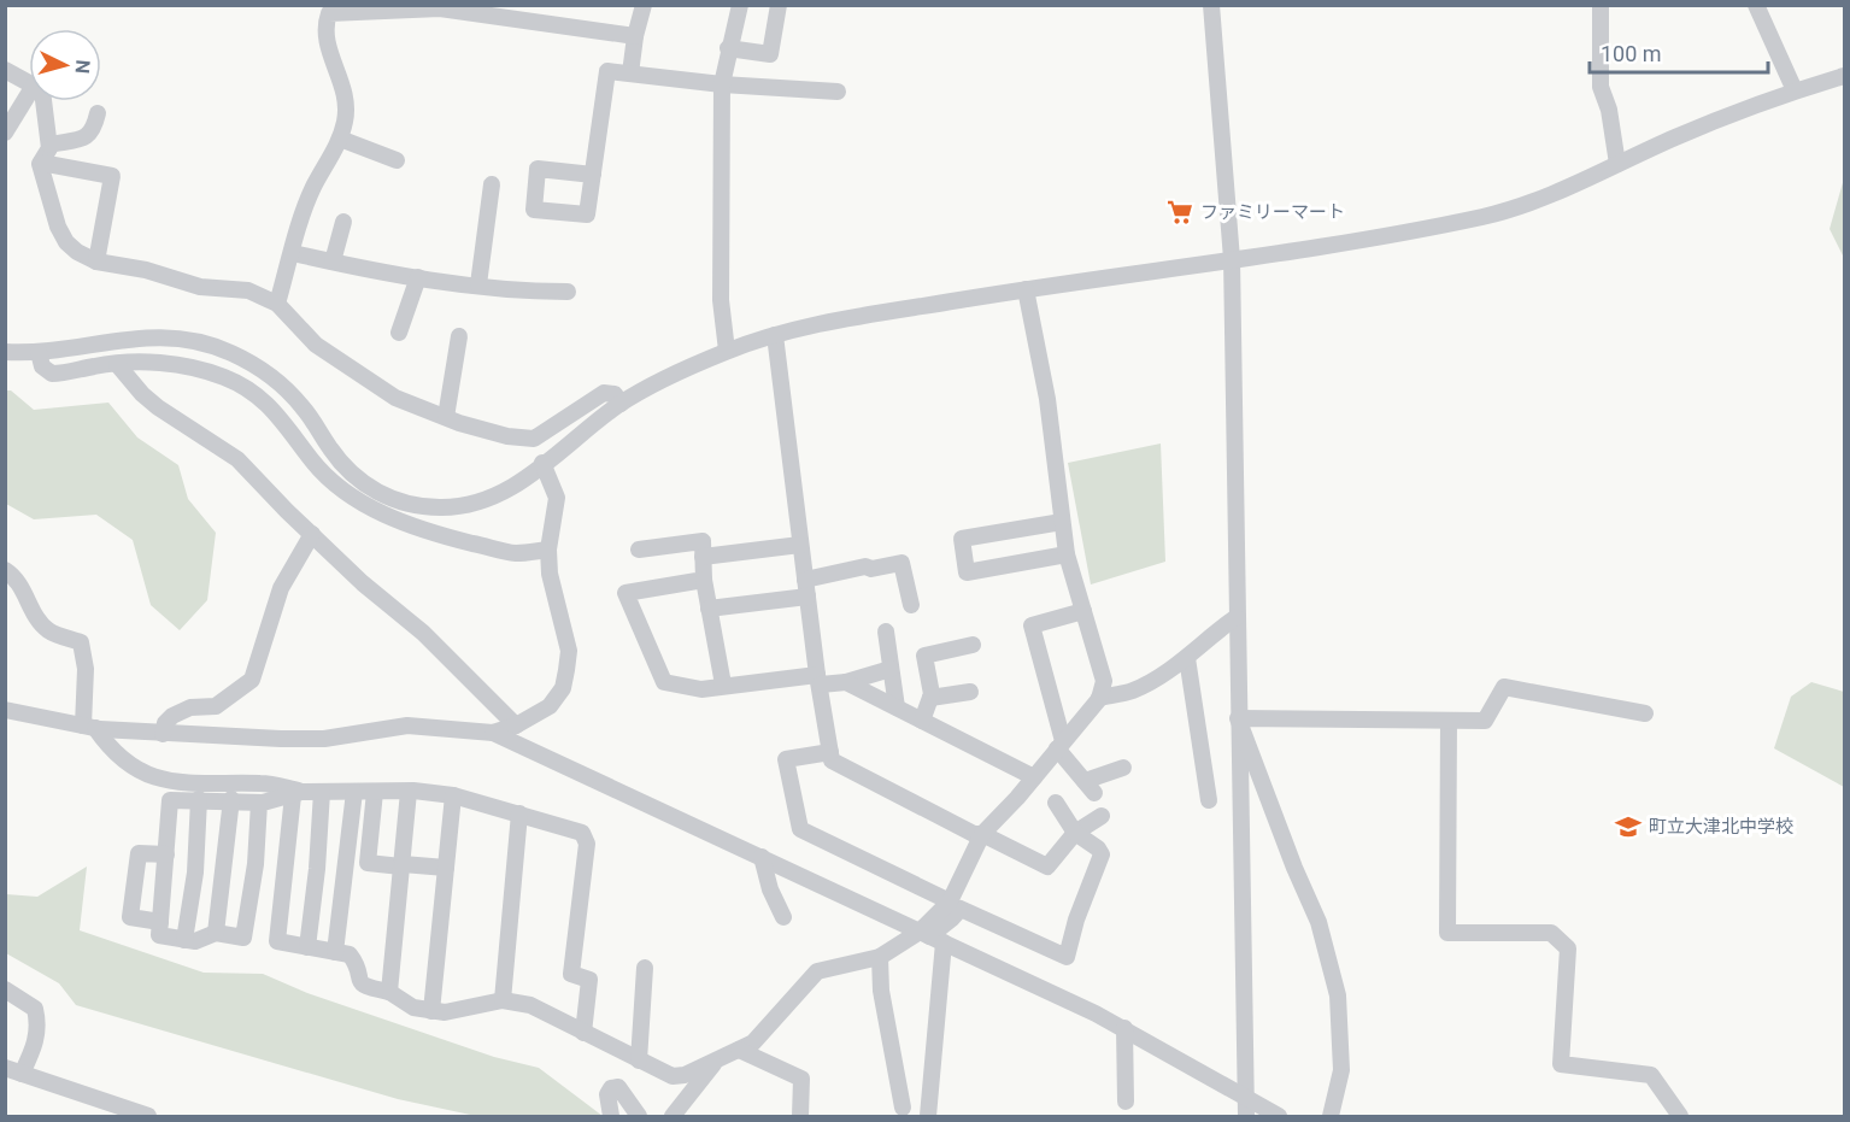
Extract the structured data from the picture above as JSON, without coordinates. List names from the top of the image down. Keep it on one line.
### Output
{"places":{"supermarket":["ファミリーマート"],"school or university":["町立大津北中学校"]},"scale_bar":"100 m","north":"right"}
